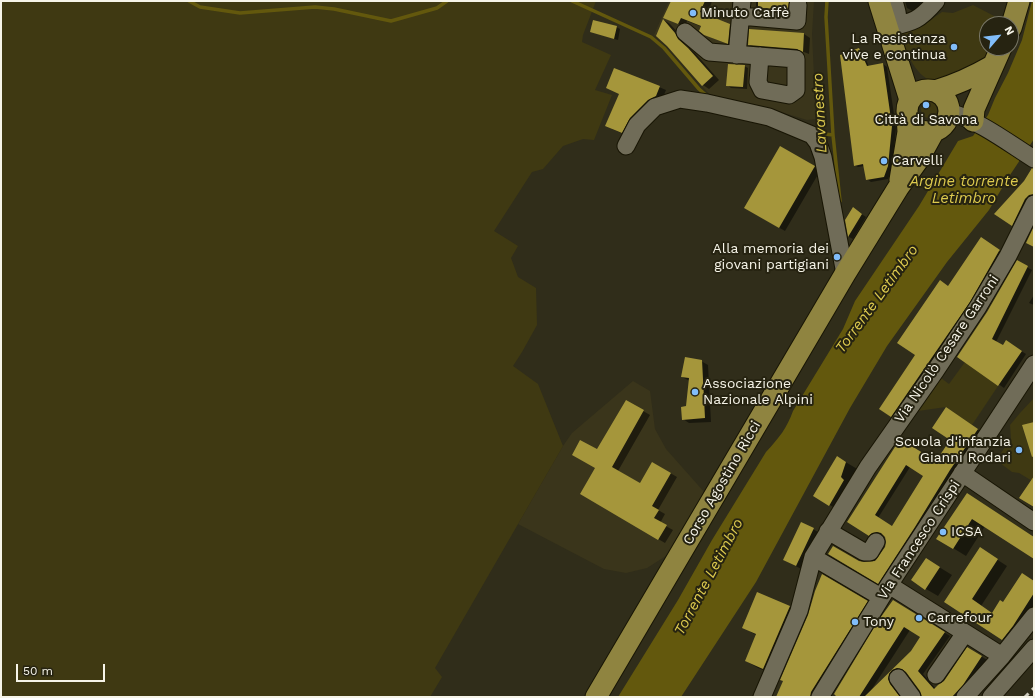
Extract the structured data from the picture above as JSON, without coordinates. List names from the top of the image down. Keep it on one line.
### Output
{"streets":{"main road":["Corso Agostino Ricci"],"street":["Via Nicolò Cesare Garroni","Via Francesco Crispi"]},"water":["Lavanestro","Argine torrente Letimbro","Torrente Letimbro"],"places":["Minuto Caffè","La Resistenza vive e continua","Città di Savona","Carvelli","Alla memoria dei giovani partigiani","Associazione Nazionale Alpini","Scuola d'infanzia Gianni Rodari","ICSA","Carrefour","Tony"],"scale_bar":"50 m","north":"top right"}
